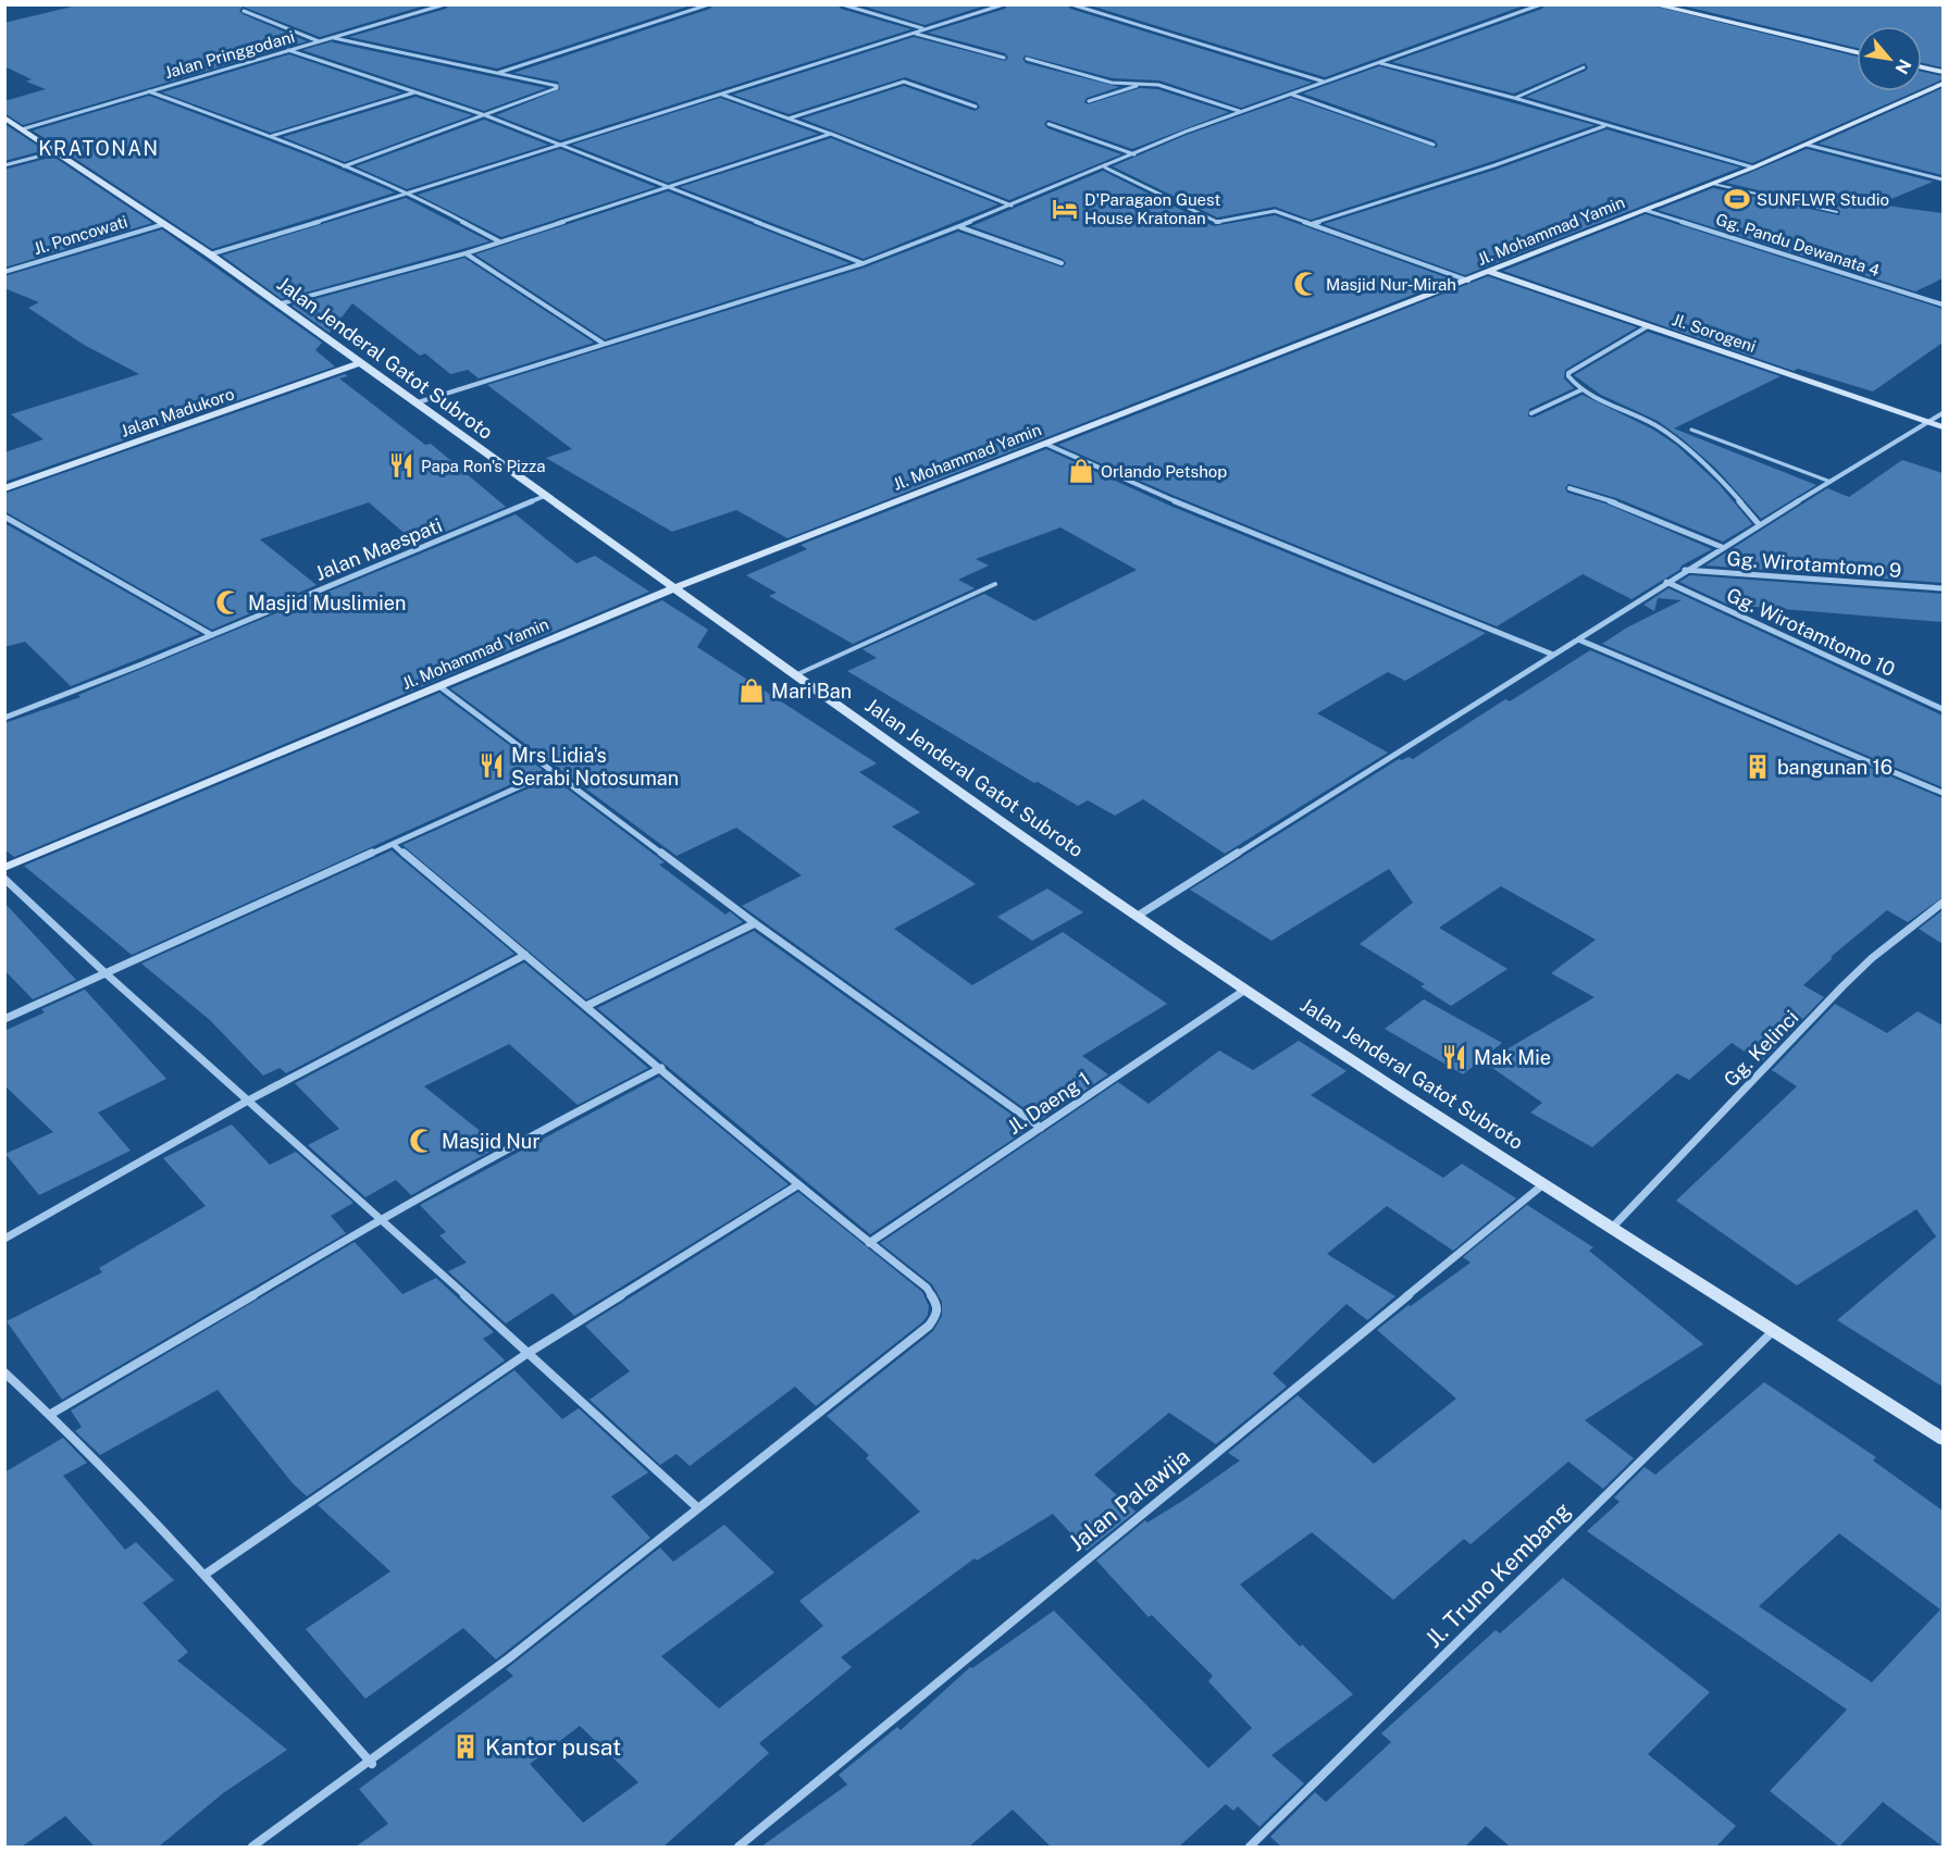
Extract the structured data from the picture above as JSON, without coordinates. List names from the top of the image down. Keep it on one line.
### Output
{"streets":{"main road":["Jl. Mohammad Yamin","Jl. Sorogeni","Jalan Jenderal Gatot Subroto","Jalan Madukoro"],"street":["Jalan Pringgodani","Jl. Poncowati","Gg. Pandu Dewanata 4","Jalan Maespati","Gg. Wirotamtomo 9","Gg. Wirotamtomo 10","Gg. Kelinci","Jl. Daeng 1","Jalan Palawija","Jl. Truno Kembang"]},"crossings":[["Jalan Pringgodani","Jalan Jenderal Gatot Subroto"],["Jl. Mohammad Yamin","Gg. Pandu Dewanata 4"],["Jl. Mohammad Yamin","Jl. Sorogeni"],["Jl. Mohammad Yamin","Jalan Jenderal Gatot Subroto"],["Jl. Poncowati","Jalan Jenderal Gatot Subroto"],["Jalan Jenderal Gatot Subroto","Jalan Madukoro"],["Jalan Jenderal Gatot Subroto","Jalan Maespati"],["Jalan Jenderal Gatot Subroto","Gg. Kelinci"],["Jalan Jenderal Gatot Subroto","Jl. Daeng 1"],["Jalan Jenderal Gatot Subroto","Jalan Palawija"],["Jalan Jenderal Gatot Subroto","Jl. Truno Kembang"]],"districts":["KRATONAN"],"places":{"sports":["SUNFLWR Studio"],"hotel":["D'Paragaon Guest House Kratonan"],"mosque":["Masjid Nur-Mirah","Masjid Muslimien","Masjid Nur"],"restaurant":["Papa Ron's Pizza","Mrs Lidia's Serabi Notosuman","Mak Mie"],"shop":["Orlando Petshop","Mari Ban"],"building":["bangunan 16","Kantor pusat"]},"north":"bottom right"}
